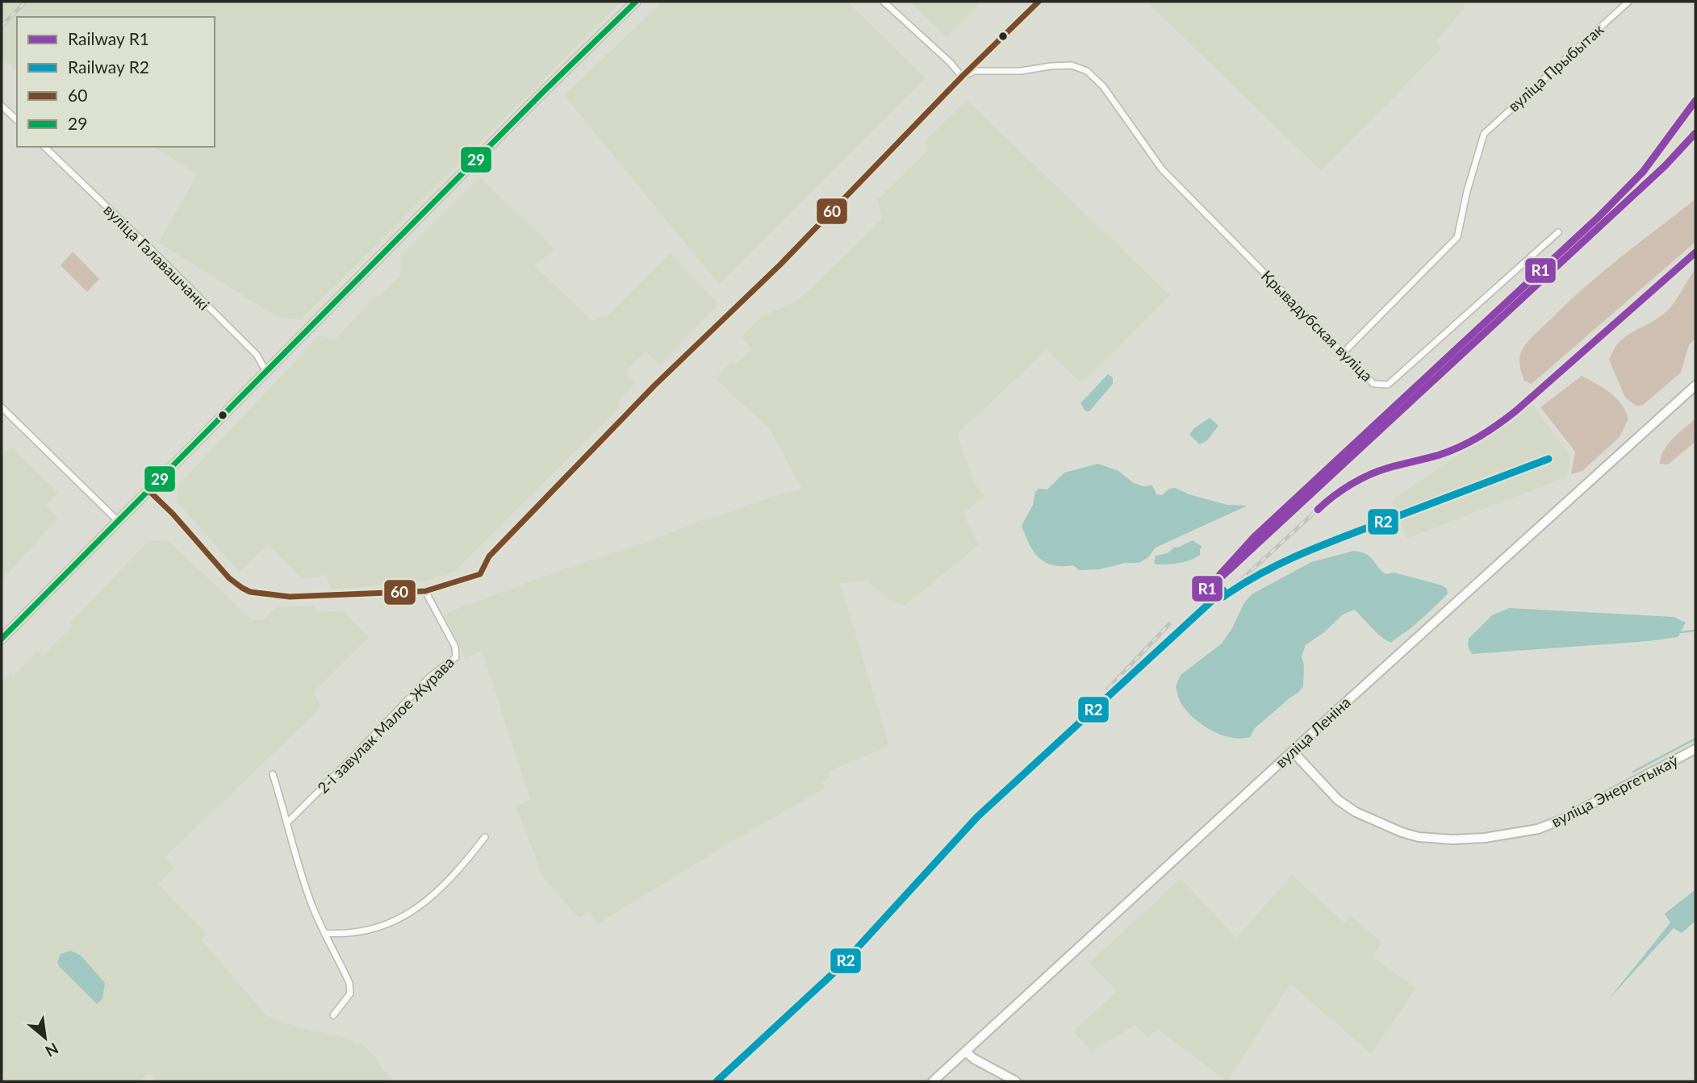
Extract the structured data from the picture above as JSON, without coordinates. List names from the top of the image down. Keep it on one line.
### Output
{"streets":{"street":["вуліца Прыбытак","вуліца Галавашчанкі","Крывадубская вуліца","2-і завулак Малое Журава","вуліца Леніна","вуліца Энергетыкаў"]},"crossings":[["вуліца Прыбытак","Крывадубская вуліца"],["вуліца Леніна","вуліца Энергетыкаў"]],"lines":["transit line 60","transit line 29","rail line R1","rail line R2"],"legend":["Railway R1","Railway R2","60","29"],"north":"bottom right"}
